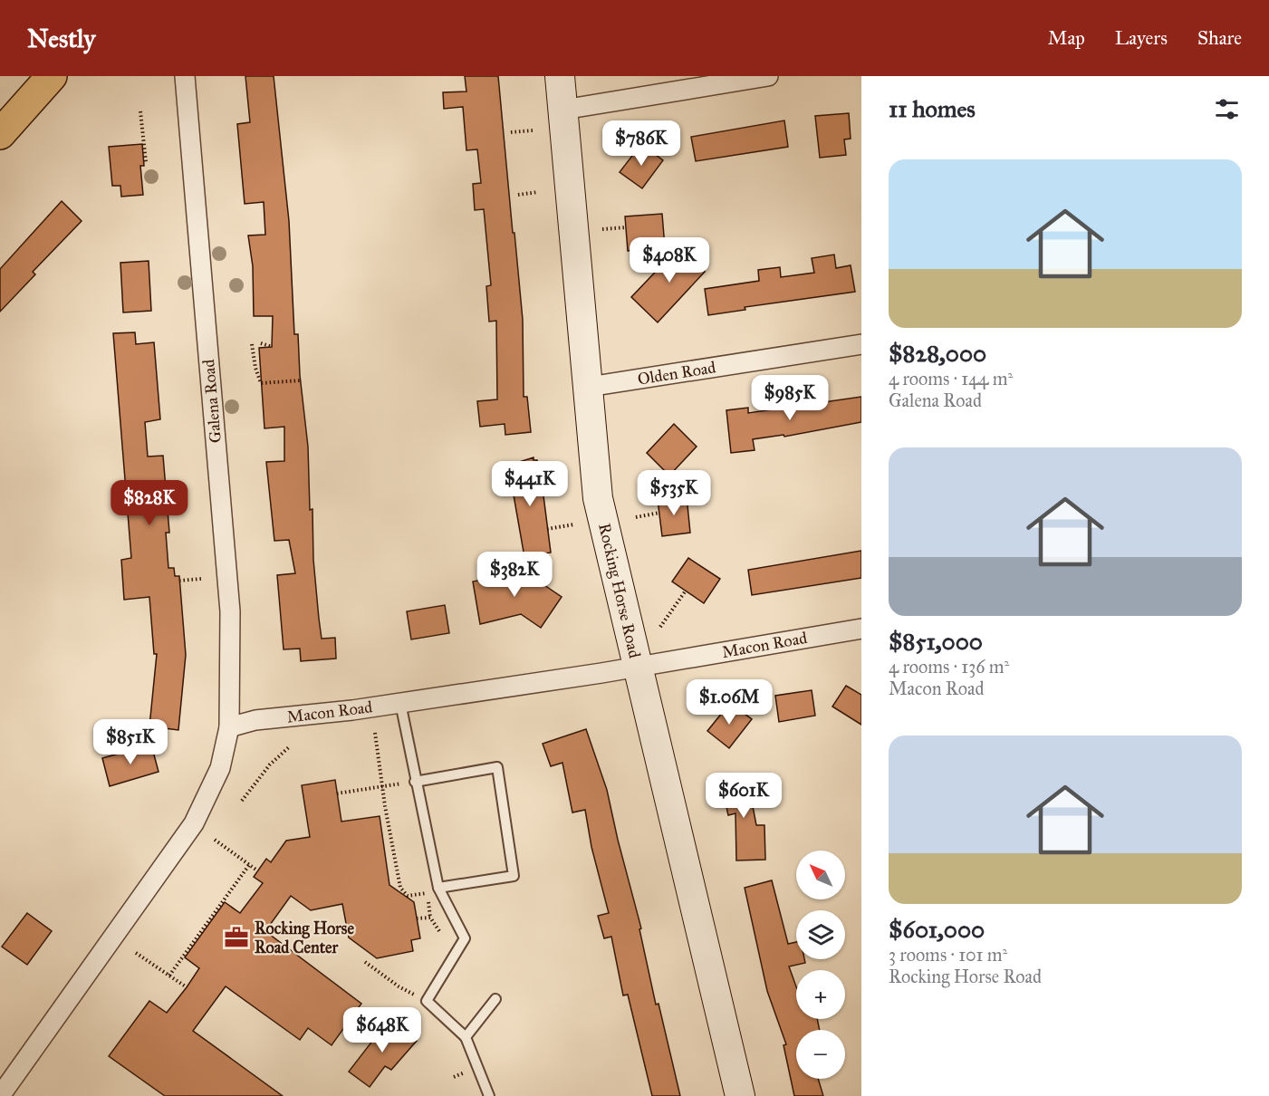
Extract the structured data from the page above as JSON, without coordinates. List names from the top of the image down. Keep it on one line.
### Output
{"streets":{"street":["Olden Road","Galena Road","Rocking Horse Road","Macon Road"]},"crossings":[["Olden Road","Rocking Horse Road"],["Galena Road","Macon Road"],["Rocking Horse Road","Macon Road"]],"places":{"office":["Rocking Horse Road Center"]},"north":"top left","page":{"header":"Nestly","nav":["Map","Layers","Share"],"heading":"11 homes","price":["$786K","$408K","$985K","$441K","$535K","$828K","$382K","$1.06M","$851K","$601K","$648K"],"list":[{"name":"$828,000","note":"4 rooms · 144 m² · Galena Road"},{"name":"$851,000","note":"4 rooms · 136 m² · Macon Road"},{"name":"$601,000","note":"3 rooms · 101 m² · Rocking Horse Road"}],"map_buttons":["+","−"]}}
